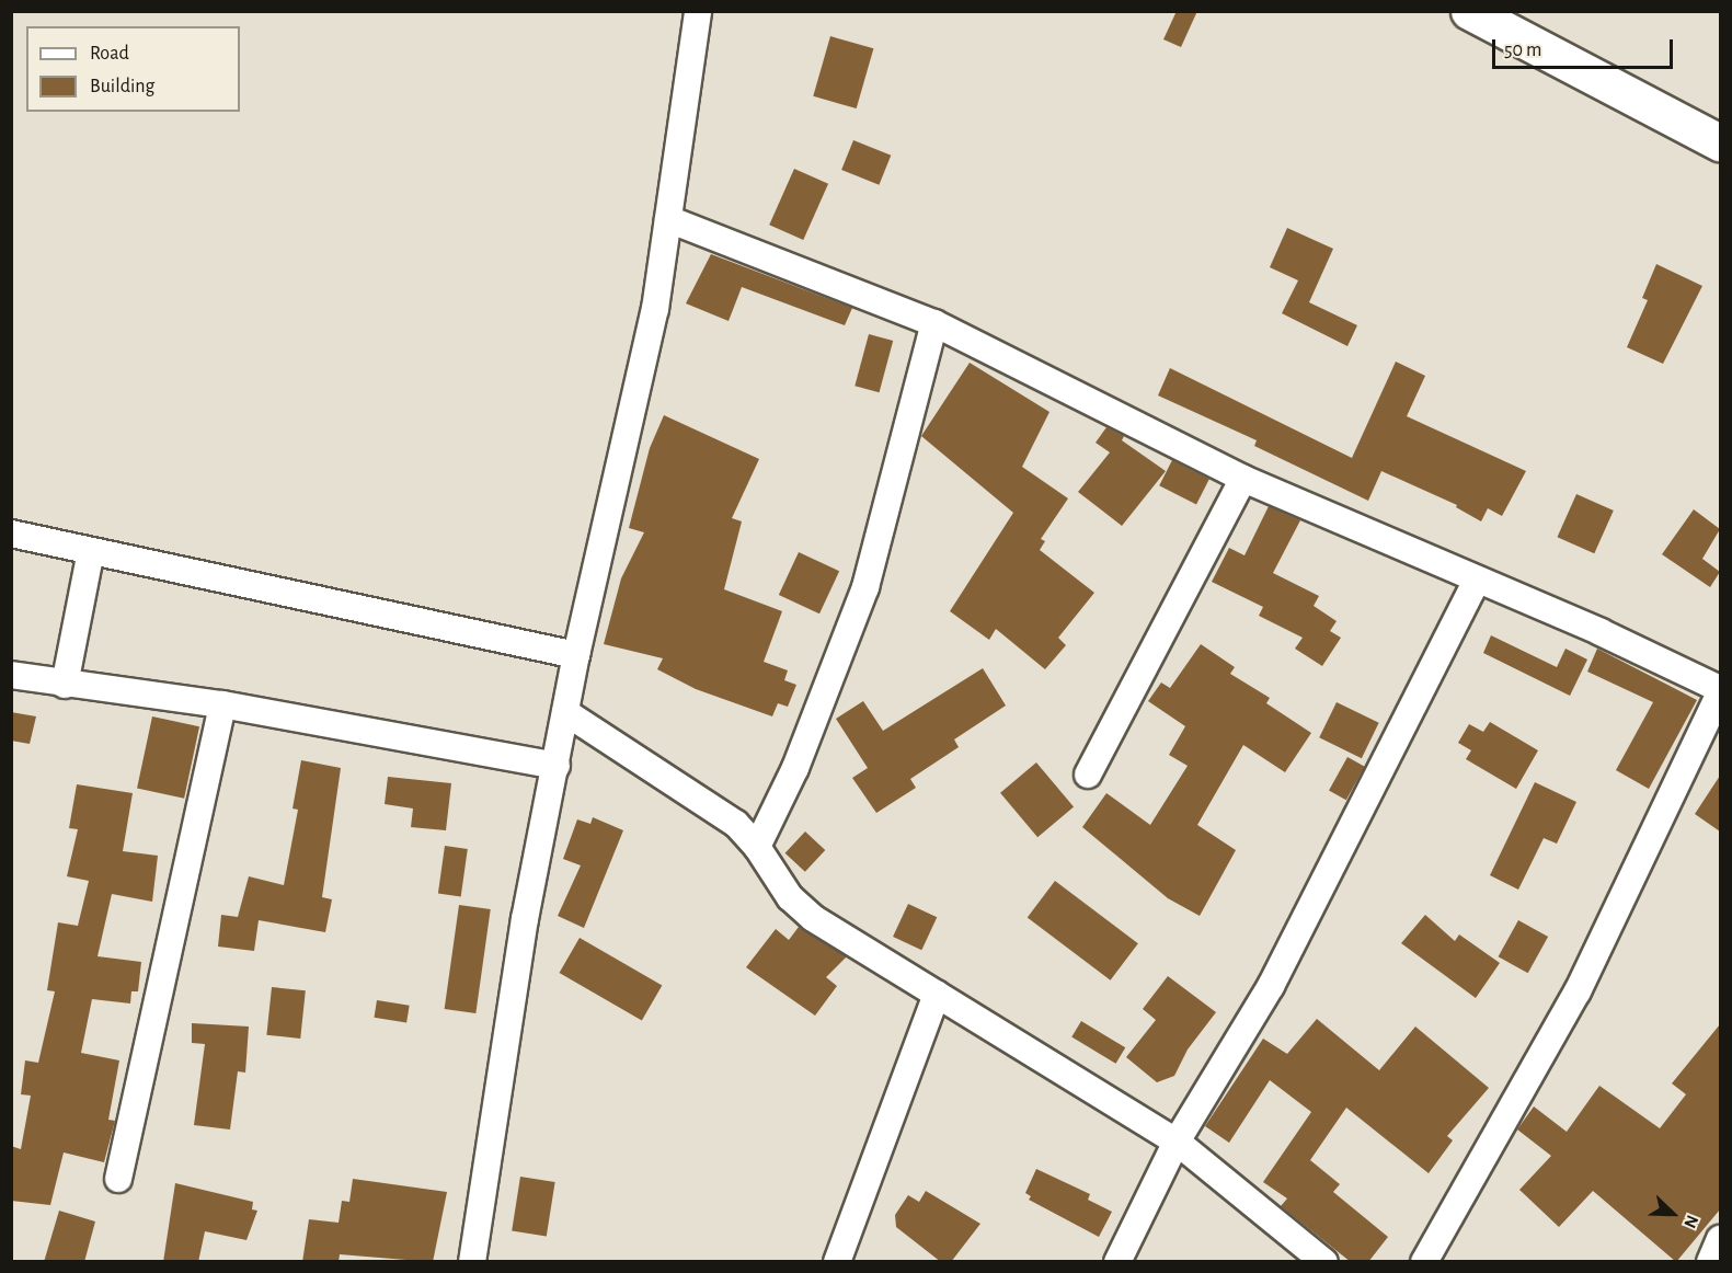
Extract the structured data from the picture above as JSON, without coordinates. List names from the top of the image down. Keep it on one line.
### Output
{"legend":["Road","Building"],"scale_bar":"50 m","north":"bottom right"}
